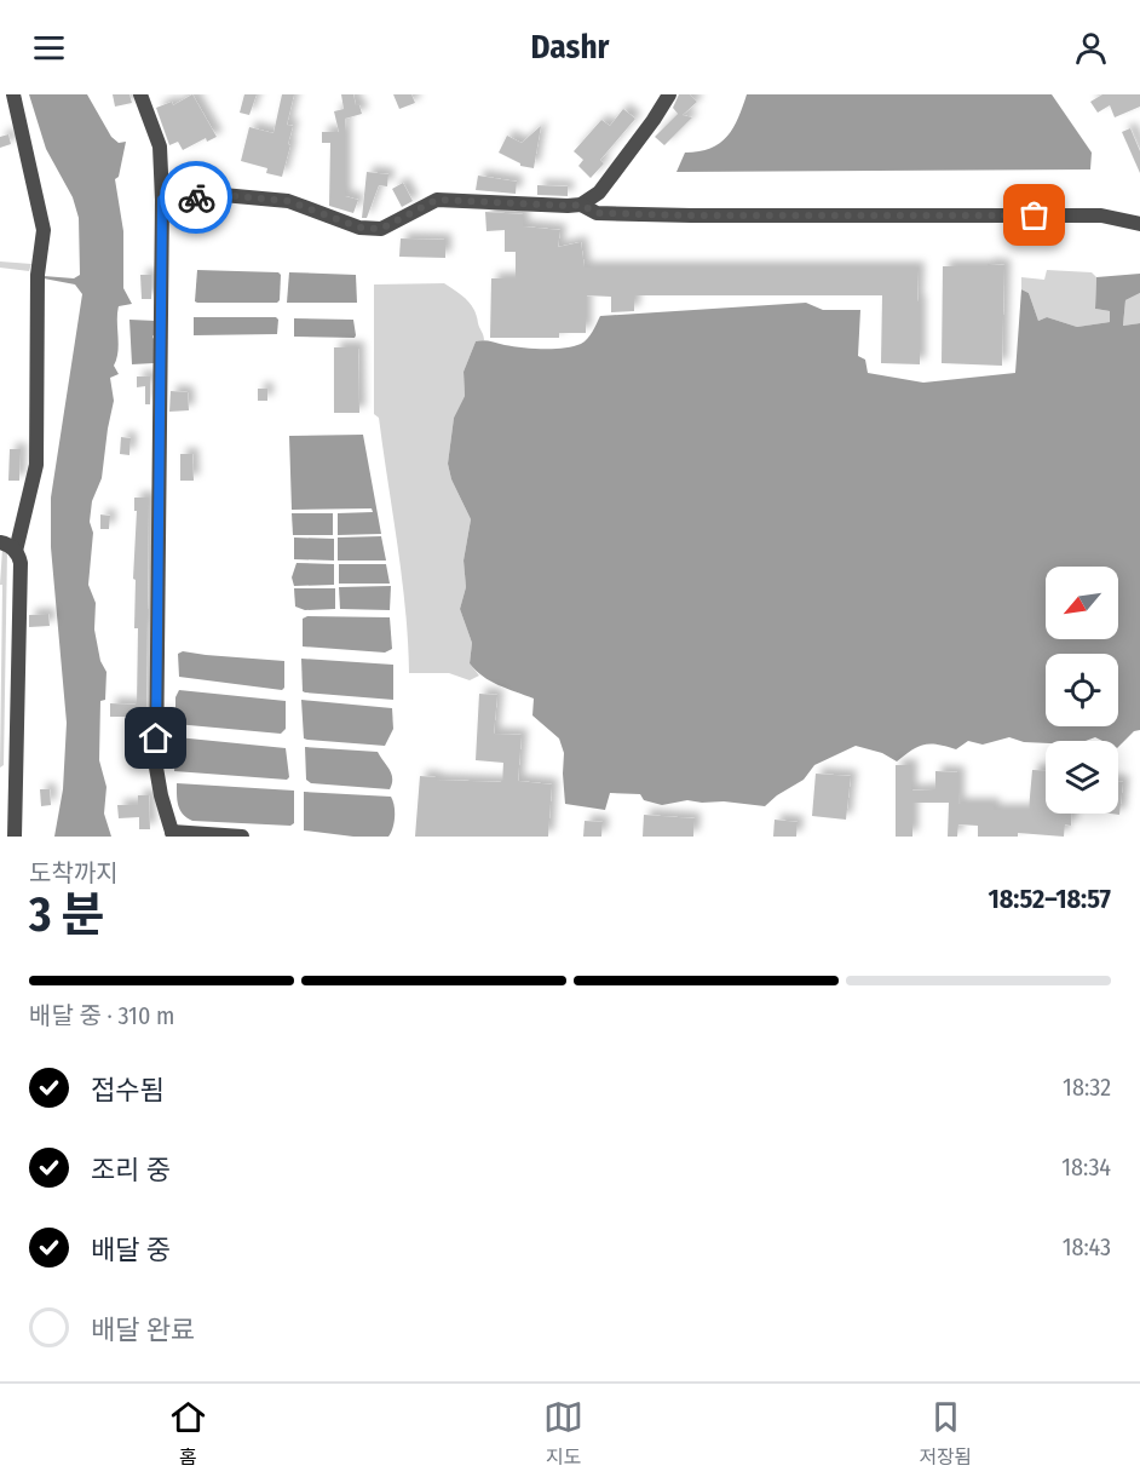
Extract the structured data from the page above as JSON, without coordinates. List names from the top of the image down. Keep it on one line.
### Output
{"north":"bottom left","page":{"header":"Dashr","heading":["3 분","도착까지","18:52–18:57"],"bar":"배달 중 · 310 m","list":[["접수됨","18:32"],["조리 중","18:34"],["배달 중","18:43"],"배달 완료"],"tabs":["홈","지도","저장됨"]}}
